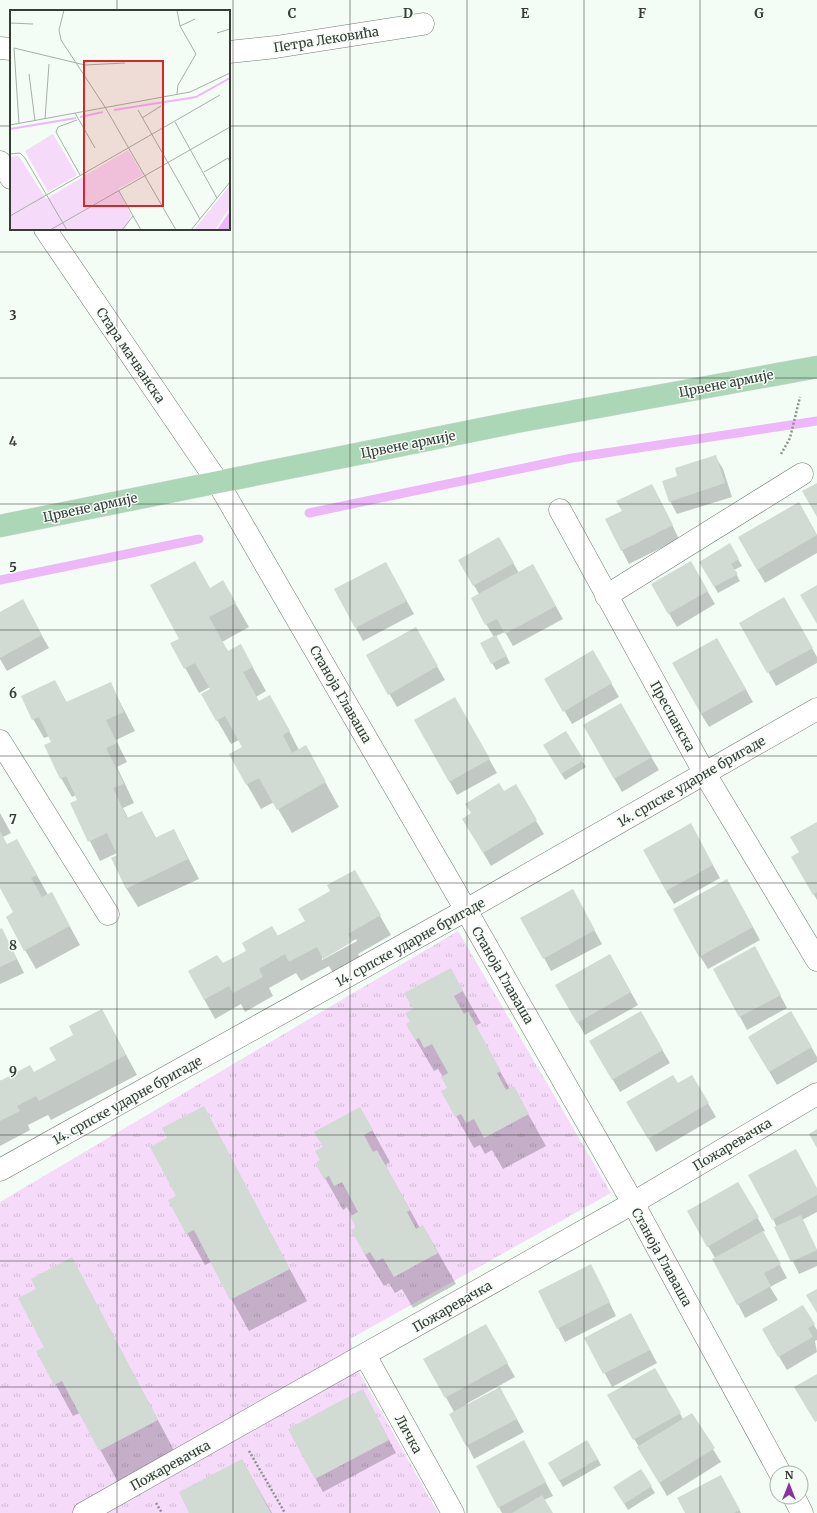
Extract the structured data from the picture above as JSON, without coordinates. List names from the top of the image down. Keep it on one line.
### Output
{"streets":{"main road":["Црвене армије"],"street":["Петра Лековића","Стара мачванска","Станоја Главаша","Преспанска","14. српске ударне бригаде","Пожаревачка","Личка"]},"crossings":[["Стара мачванска","Црвене армије"],["Стара мачванска","Станоја Главаша"],["Црвене армије","Станоја Главаша"],["Станоја Главаша","14. српске ударне бригаде"],["Станоја Главаша","Пожаревачка"],["Преспанска","14. српске ударне бригаде"],["Пожаревачка","Личка"]],"north":"top","grid":{"columns":["C","D","E","F","G"],"rows":["3","4","5","6","7","8","9"]}}
